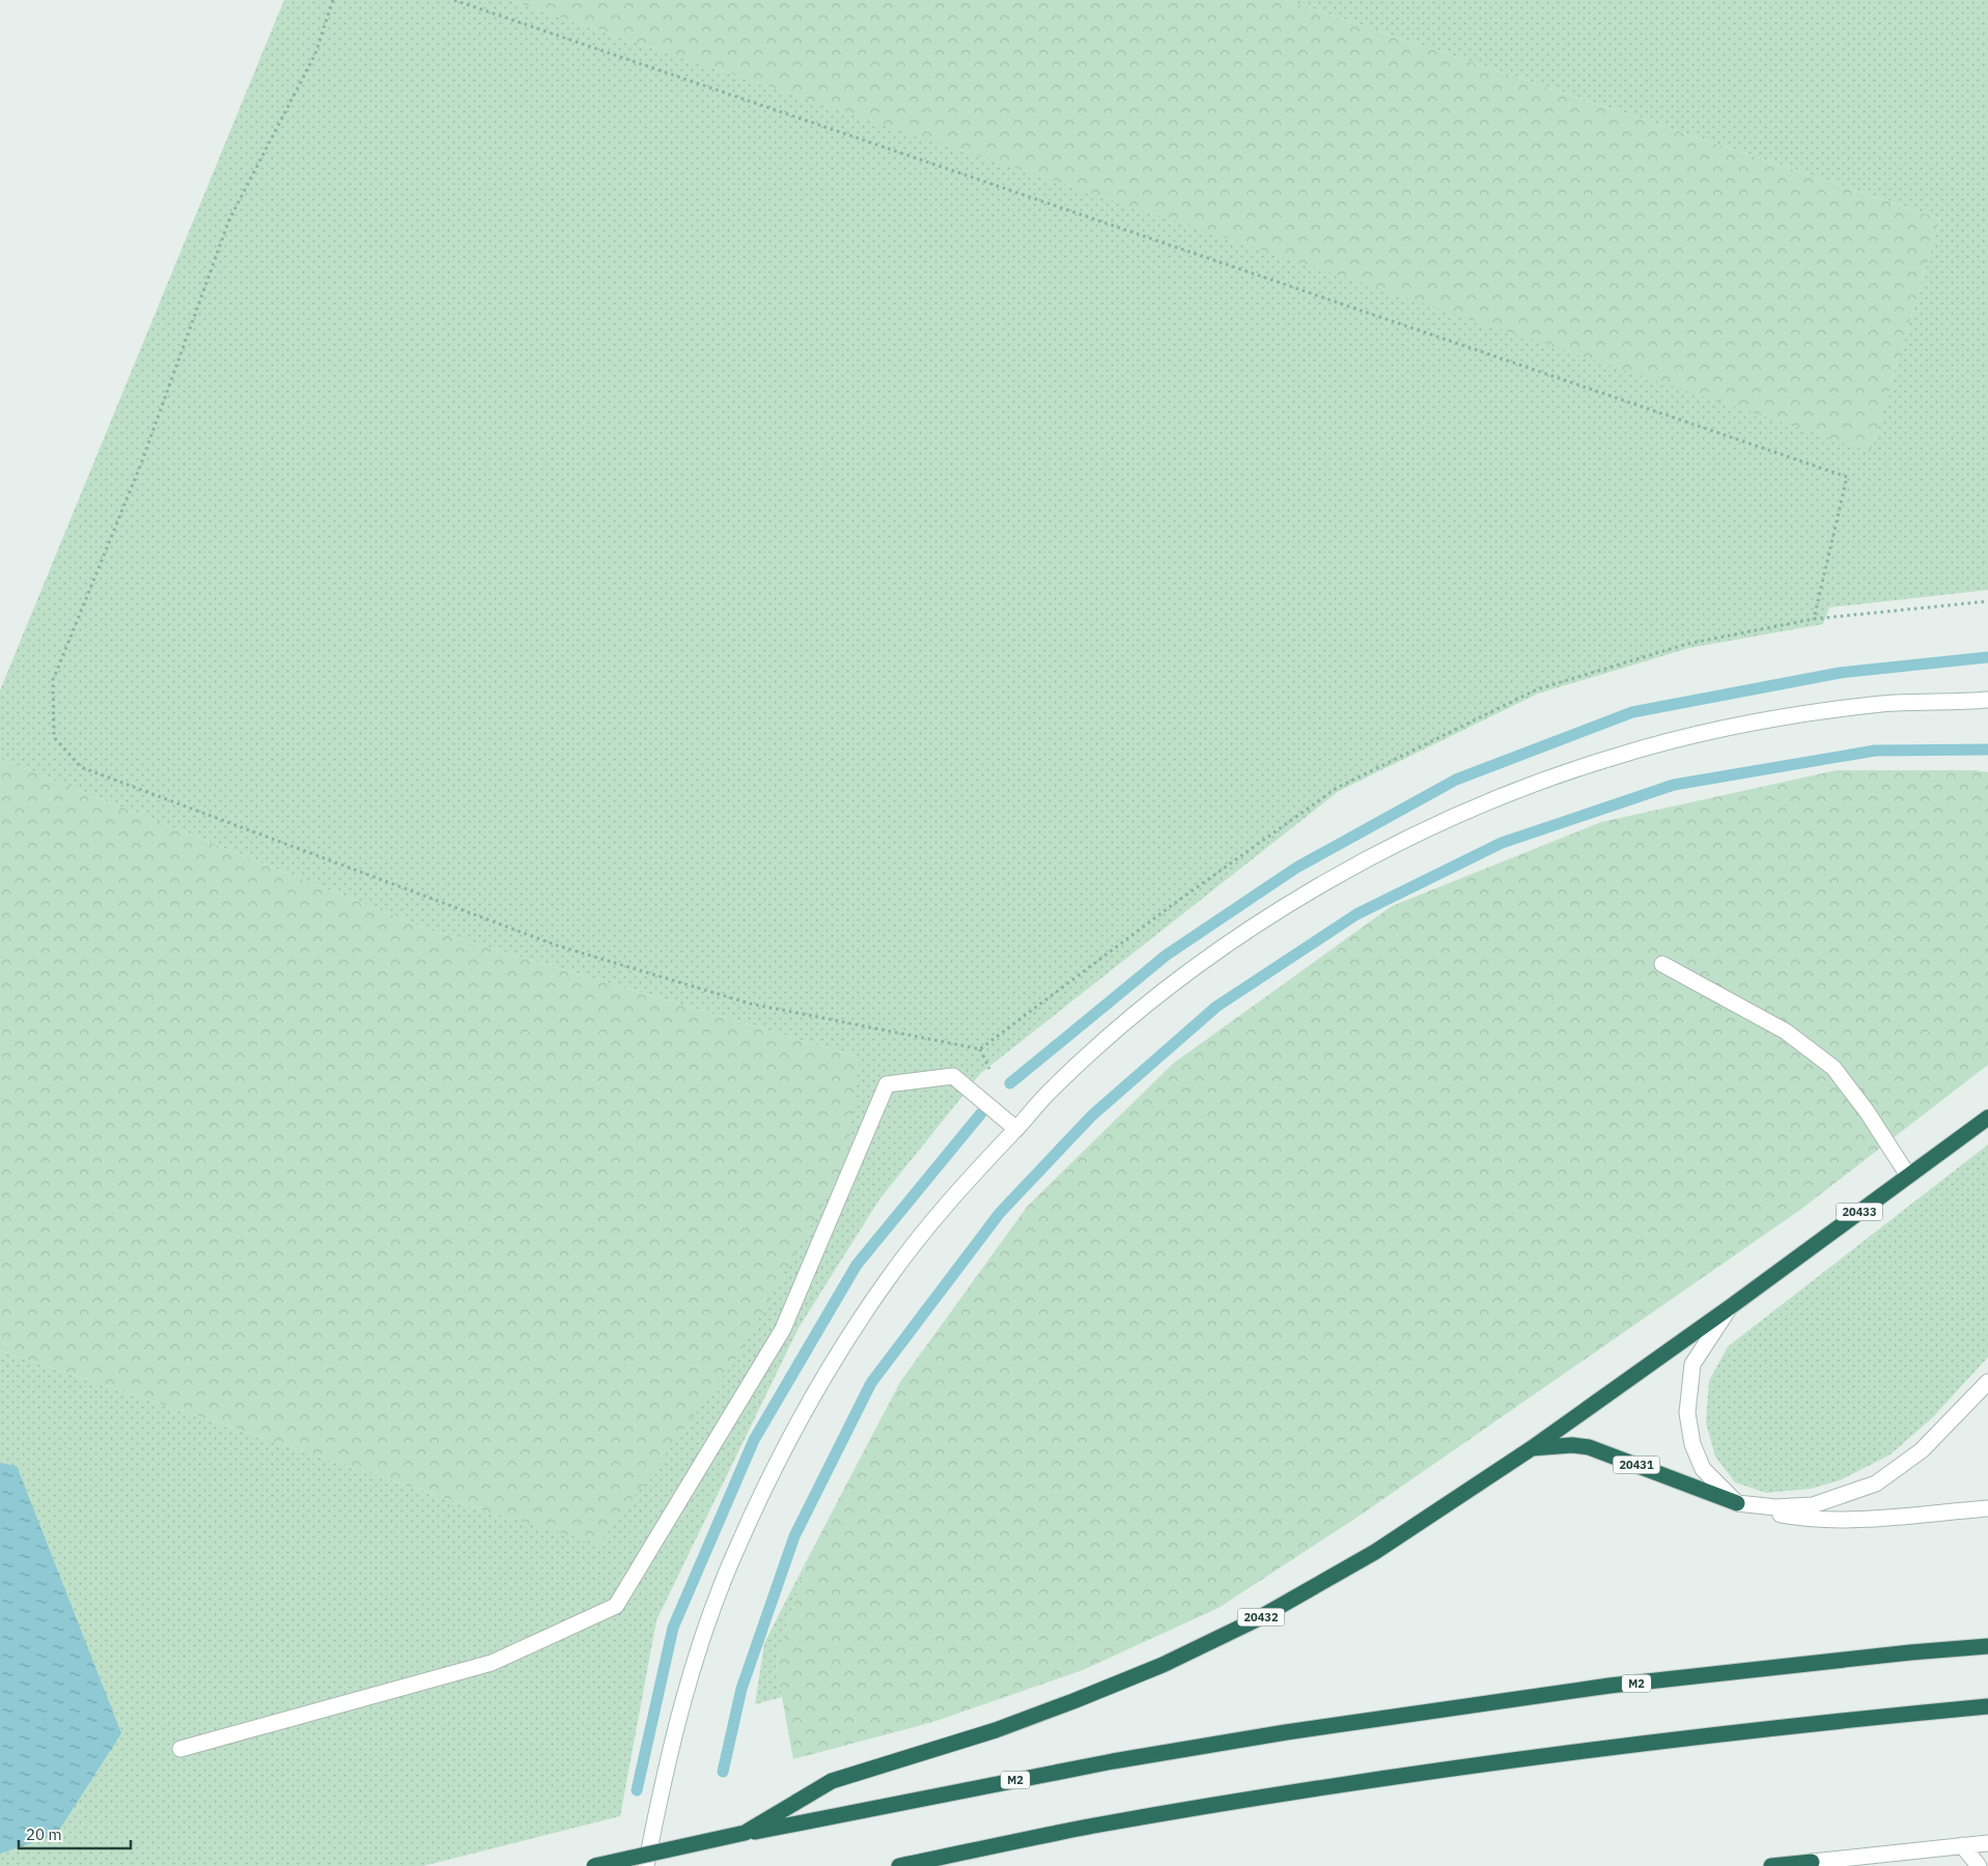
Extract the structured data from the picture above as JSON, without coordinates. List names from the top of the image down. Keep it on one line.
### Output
{"streets":{"highway":["20433","20431","20432","M2"]},"crossings":[["20433","20432"],["20431","20432"],["20432","M2"]],"scale_bar":"20 m"}
